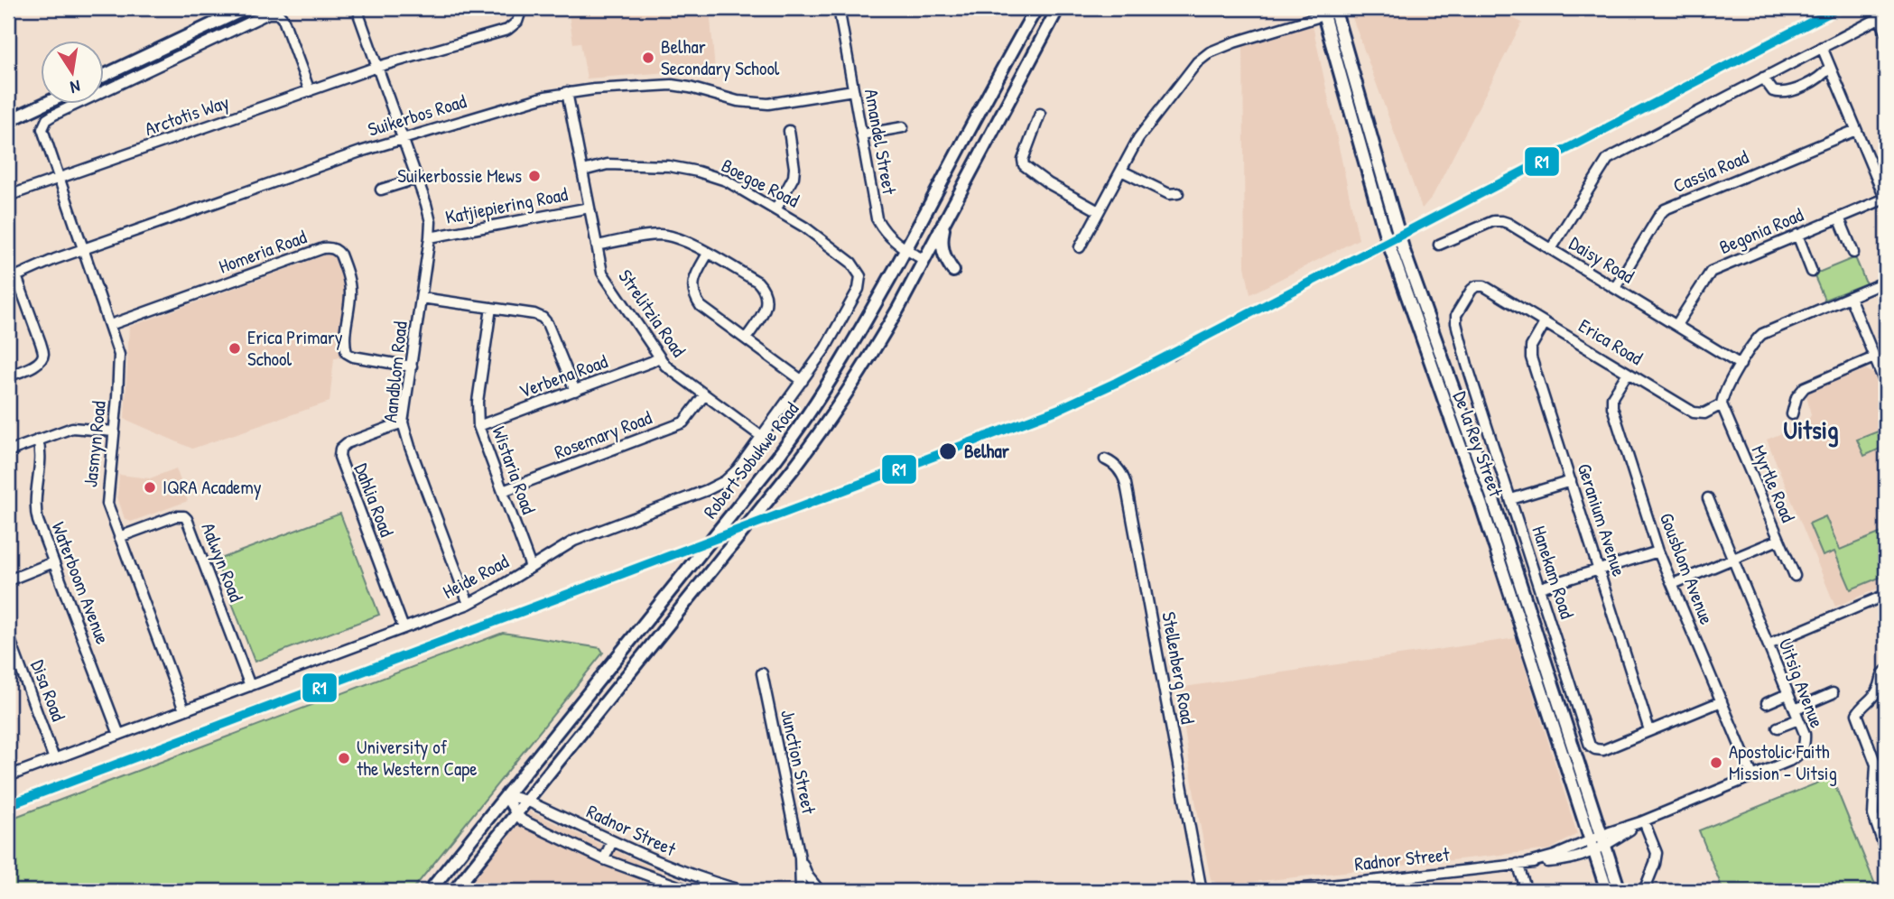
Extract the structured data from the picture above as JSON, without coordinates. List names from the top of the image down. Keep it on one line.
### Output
{"streets":{"main road":["De la Rey Street","Robert Sobukwe Road"],"street":["Arctotis Way","Suikerbos Road","Amandel Street","Cassia Road","Boegoe Road","Katjiepiering Road","Begonia Road","Homeria Road","Daisy Road","Strelitzia Road","Erica Road","Aandblom Road","Verbena Road","Rosemary Road","Jasmyn Road","Wistaria Road","Myrtle Road","Dahlia Road","Geranium Avenue","Aalwyn Road","Gousblom Avenue","Hanekam Road","Heide Road","Waterboom Avenue","Stellenberg Road","Uitsig Avenue","Disa Road","Junction Street","Radnor Street"]},"crossings":[["Arctotis Way","Aandblom Road"],["Arctotis Way","Jasmyn Road"],["Suikerbos Road","Amandel Street"],["Suikerbos Road","Strelitzia Road"],["Suikerbos Road","Aandblom Road"],["Suikerbos Road","Jasmyn Road"],["Amandel Street","Robert Sobukwe Road"],["Cassia Road","Daisy Road"],["Boegoe Road","Strelitzia Road"],["Boegoe Road","Heide Road"],["Katjiepiering Road","Strelitzia Road"],["Katjiepiering Road","Aandblom Road"],["Begonia Road","Daisy Road"],["Homeria Road","Aandblom Road"],["Homeria Road","Jasmyn Road"],["Strelitzia Road","Verbena Road"],["Strelitzia Road","Rosemary Road"],["Strelitzia Road","Heide Road"],["Erica Road","Myrtle Road"],["Erica Road","Geranium Avenue"],["Erica Road","Gousblom Avenue"],["Erica Road","Hanekam Road"],["Aandblom Road","Dahlia Road"],["Aandblom Road","Heide Road"],["Verbena Road","Wistaria Road"],["Rosemary Road","Wistaria Road"],["Jasmyn Road","Aalwyn Road"],["Jasmyn Road","Heide Road"],["De la Rey Street","Uitsig Avenue"],["De la Rey Street","Radnor Street"],["Robert Sobukwe Road","Radnor Street"],["Wistaria Road","Heide Road"],["Dahlia Road","Heide Road"],["Geranium Avenue","Hanekam Road"],["Aalwyn Road","Heide Road"],["Gousblom Avenue","Hanekam Road"],["Gousblom Avenue","Uitsig Avenue"],["Heide Road","Waterboom Avenue"],["Heide Road","Disa Road"],["Uitsig Avenue","Radnor Street"]],"districts":["Uitsig"],"places":["Belhar Secondary School","Suikerbossie Mews","Erica Primary School","Belhar","IQRA Academy","University of the Western Cape","Apostolic Faith Mission - Uitsig"],"lines":["transit line R1"],"north":"bottom"}
